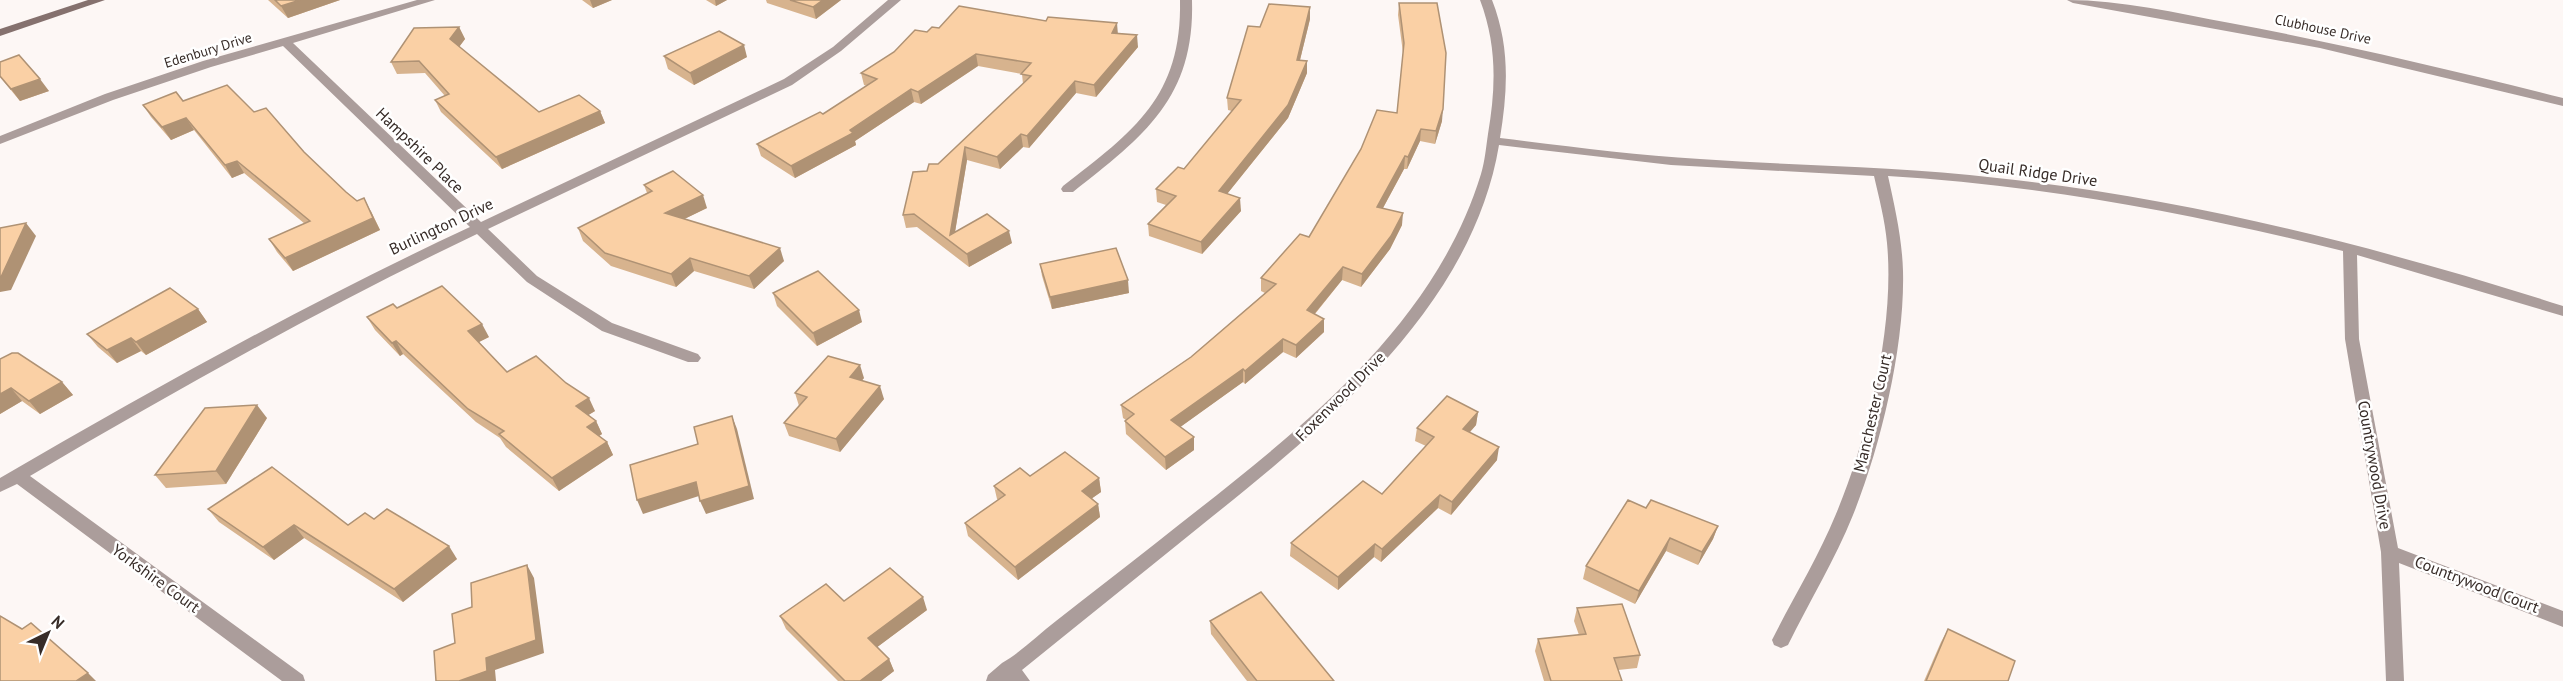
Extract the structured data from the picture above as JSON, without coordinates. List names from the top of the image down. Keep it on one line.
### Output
{"streets":{"street":["Clubhouse Drive","Edenbury Drive","Hampshire Place","Quail Ridge Drive","Burlington Drive","Foxenwood Drive","Manchester Court","Countrywood Drive","Yorkshire Court","Countrywood Court"]},"crossings":[["Edenbury Drive","Hampshire Place"],["Hampshire Place","Burlington Drive"],["Quail Ridge Drive","Foxenwood Drive"],["Quail Ridge Drive","Manchester Court"],["Quail Ridge Drive","Countrywood Drive"],["Burlington Drive","Yorkshire Court"],["Countrywood Drive","Countrywood Court"]],"north":"top right"}
